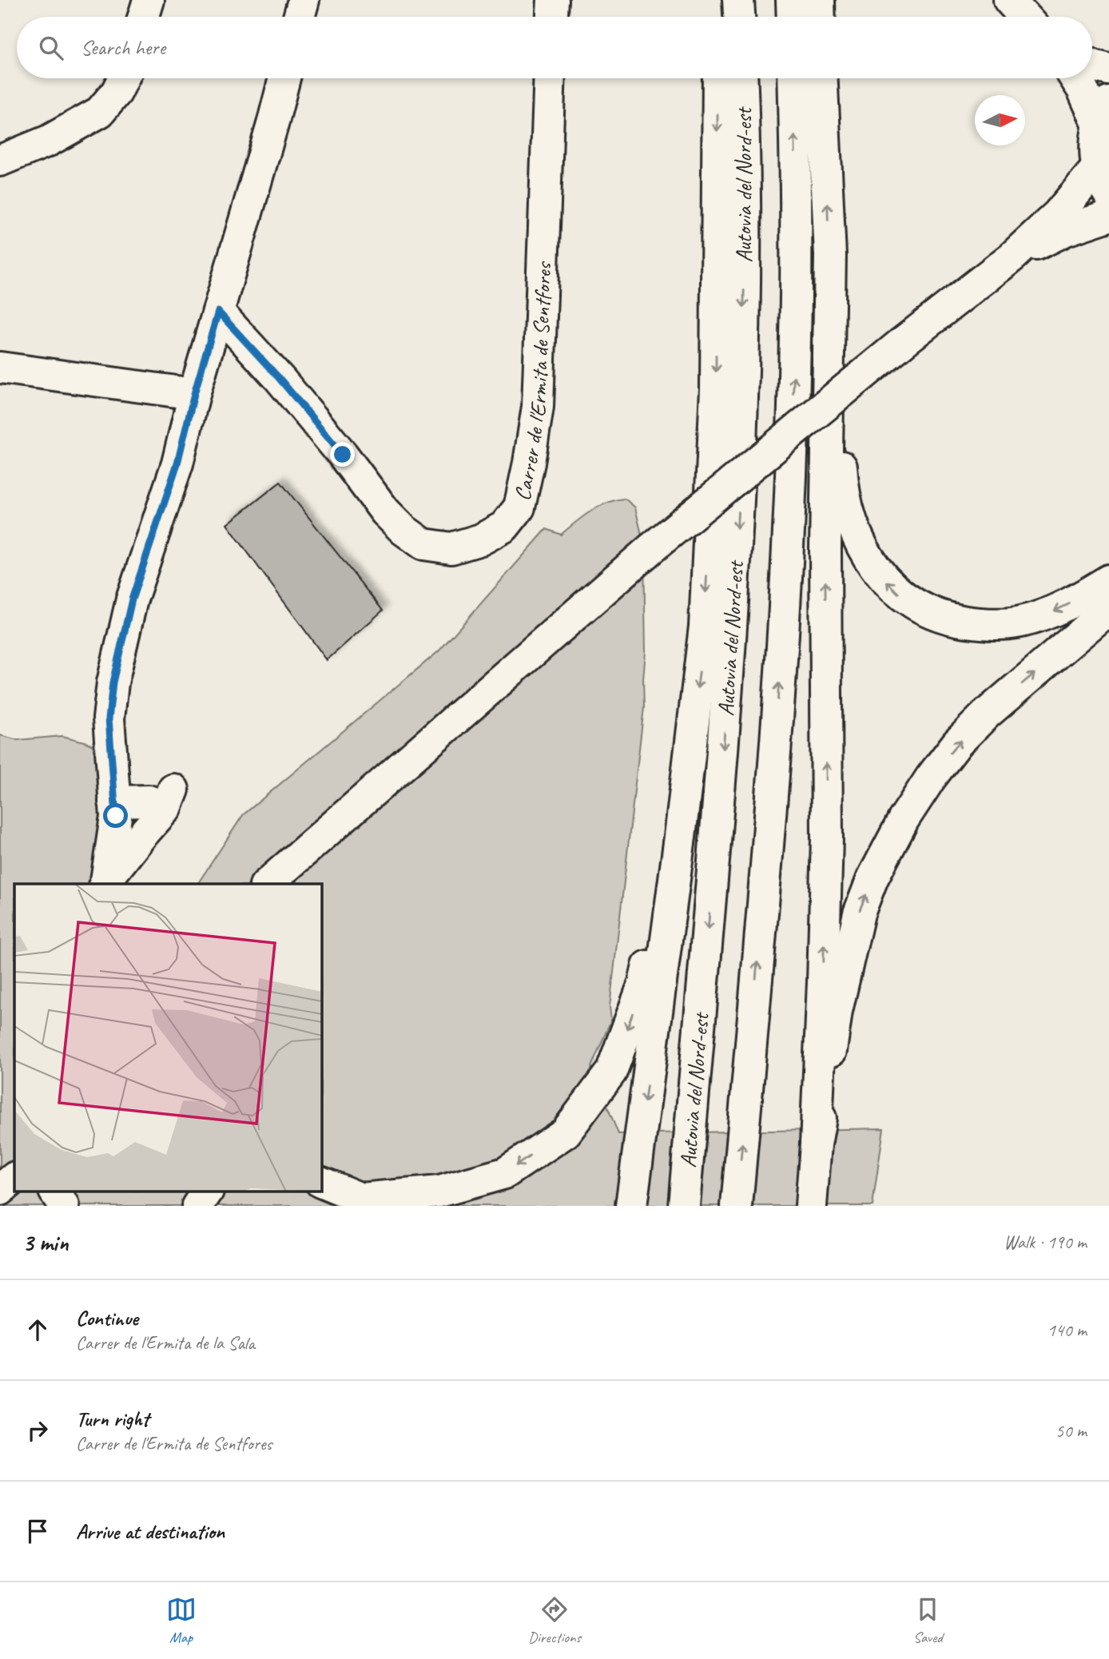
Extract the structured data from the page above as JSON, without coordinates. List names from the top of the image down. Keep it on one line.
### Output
{"streets":{"main road":["Autovia del Nord-est","Carrer de l'Ermita de Sentfores"]},"north":"right","page":{"search":"Search here","heading":["3 min","Walk · 190 m"],"list":[["Continue","Carrer de l'Ermita de la Sala","140 m"],["Turn right","Carrer de l'Ermita de Sentfores","50 m"],"Arrive at destination"],"nav":["Map","Directions","Saved"]}}
